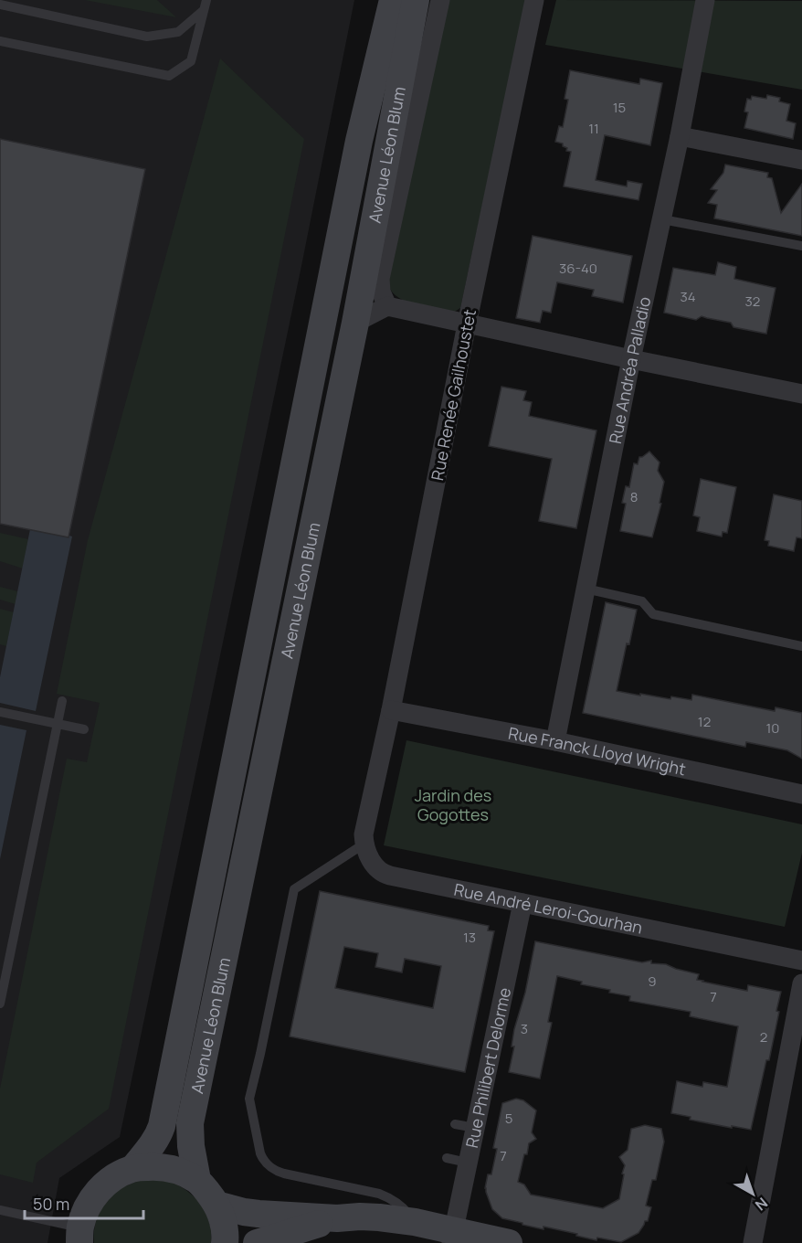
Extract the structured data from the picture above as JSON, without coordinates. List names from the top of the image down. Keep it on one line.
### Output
{"streets":{"main road":["Avenue Léon Blum"],"street":["Rue Andréa Palladio","Rue Renée Gailhoustet","Rue Franck Lloyd Wright","Rue André Leroi-Gourhan","Rue Philibert Delorme"]},"crossings":[["Rue Andréa Palladio","Rue Franck Lloyd Wright"],["Rue Renée Gailhoustet","Rue Franck Lloyd Wright"],["Rue Renée Gailhoustet","Rue André Leroi-Gourhan"],["Rue André Leroi-Gourhan","Rue Philibert Delorme"]],"parks":["Jardin des Gogottes"],"house_numbers":["15","11","36-40","34","32","8","12","10","13","9","7","3","2","5","7"],"scale_bar":"50 m","north":"bottom right"}
